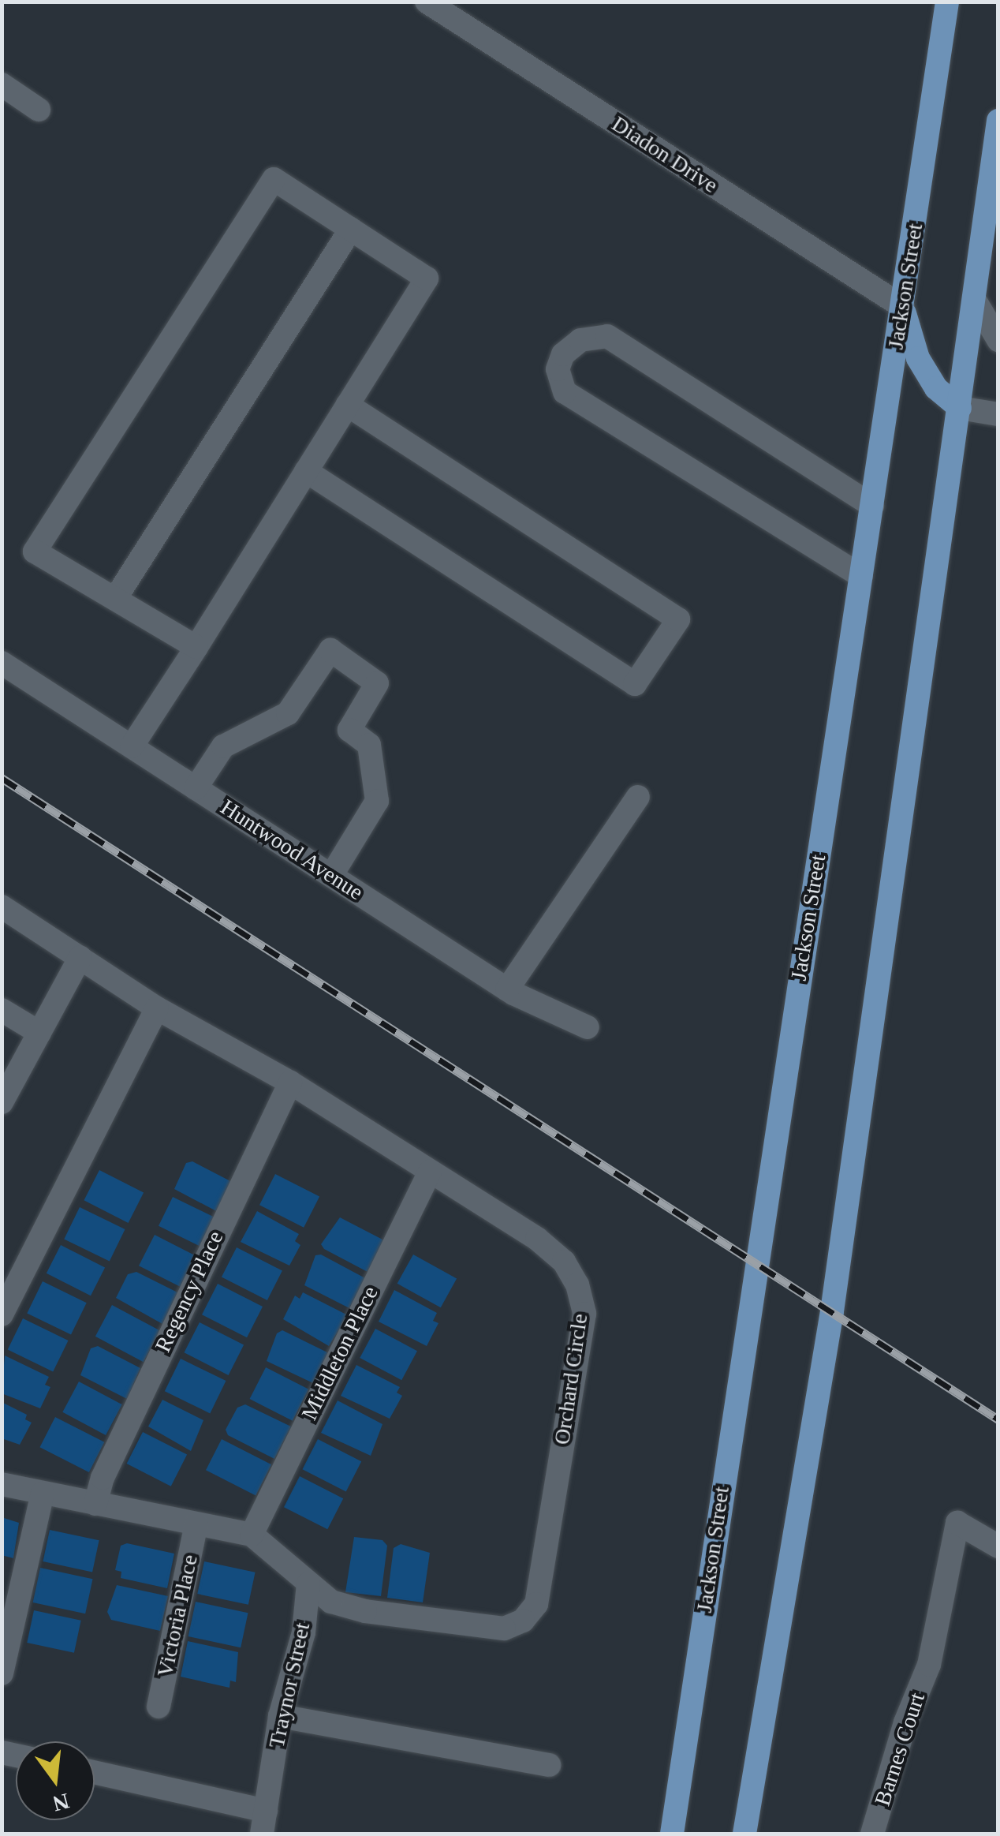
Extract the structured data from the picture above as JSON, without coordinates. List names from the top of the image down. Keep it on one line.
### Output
{"streets":{"main road":["Jackson Street"],"street":["Diadon Drive","Huntwood Avenue","Regency Place","Middleton Place","Orchard Circle","Victoria Place","Traynor Street","Barnes Court"]},"crossings":[["Diadon Drive","Jackson Street"],["Regency Place","Orchard Circle"],["Middleton Place","Orchard Circle"],["Orchard Circle","Victoria Place"],["Orchard Circle","Traynor Street"]],"north":"bottom"}
